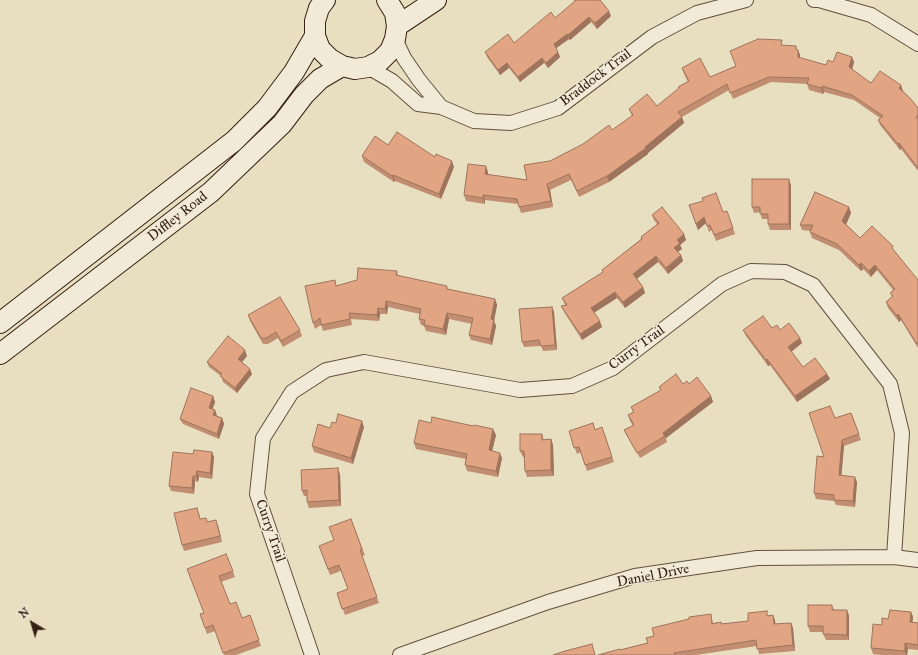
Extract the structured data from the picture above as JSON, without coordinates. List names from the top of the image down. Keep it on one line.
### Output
{"streets":{"main road":["Diffley Road"],"street":["Braddock Trail","Curry Trail","Daniel Drive"]},"crossings":[["Curry Trail","Daniel Drive"]],"north":"top left"}
